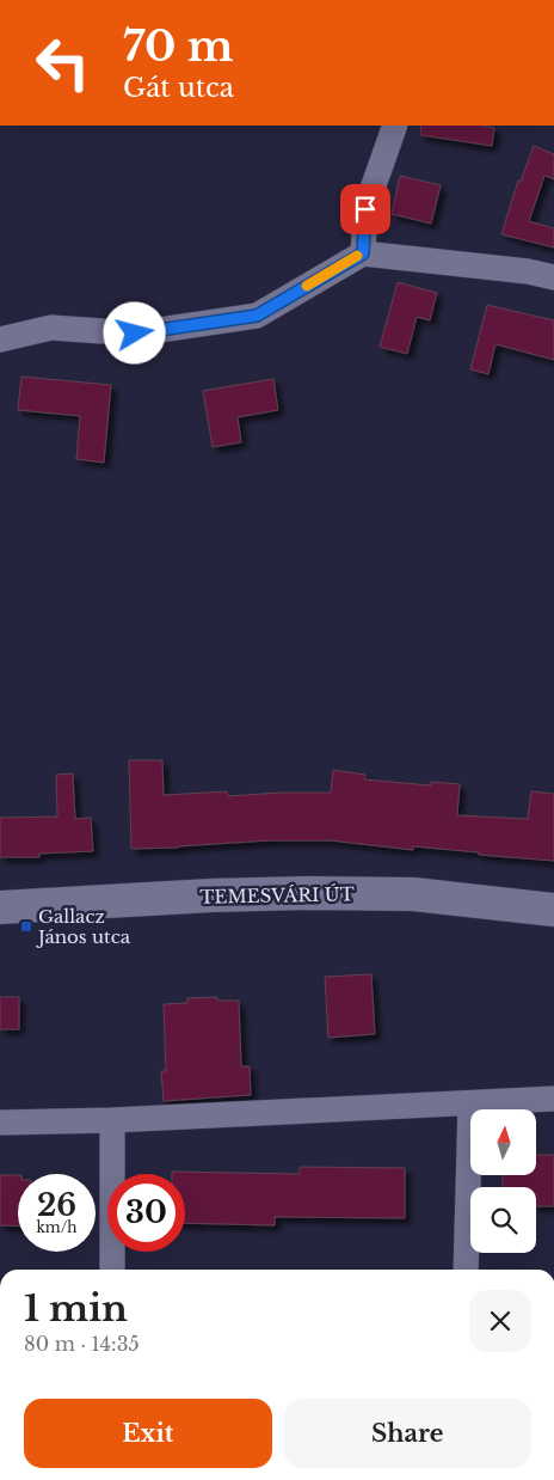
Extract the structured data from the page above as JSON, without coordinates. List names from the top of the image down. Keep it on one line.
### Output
{"streets":{"street":["TEMESVÁRI ÚT"]},"places":{"transit":["Gallacz János utca"]},"north":"top","page":{"turn":["70 m","Gát utca"],"speed":"26 km/h","limit":"30","heading":["1 min","80 m · 14:35"],"buttons":["Exit","Share"]}}
